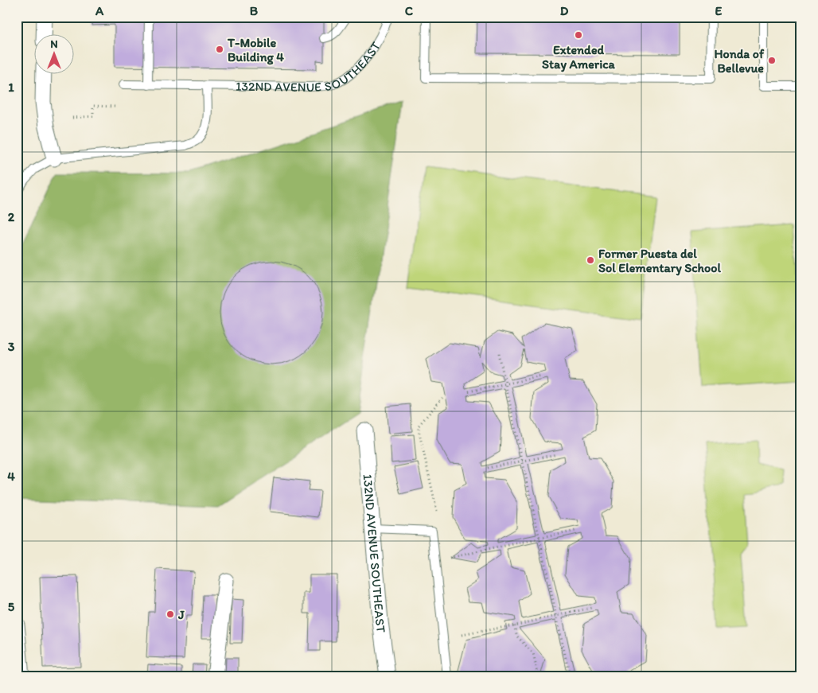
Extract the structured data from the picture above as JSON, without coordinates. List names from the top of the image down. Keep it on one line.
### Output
{"streets":{"street":["132ND AVENUE SOUTHEAST"]},"places":["Extended Stay America","T-Mobile Building 4","Honda of Bellevue","Former Puesta del Sol Elementary School","J"],"north":"top","grid":{"columns":["A","B","C","D","E"],"rows":["1","2","3","4","5"]}}
